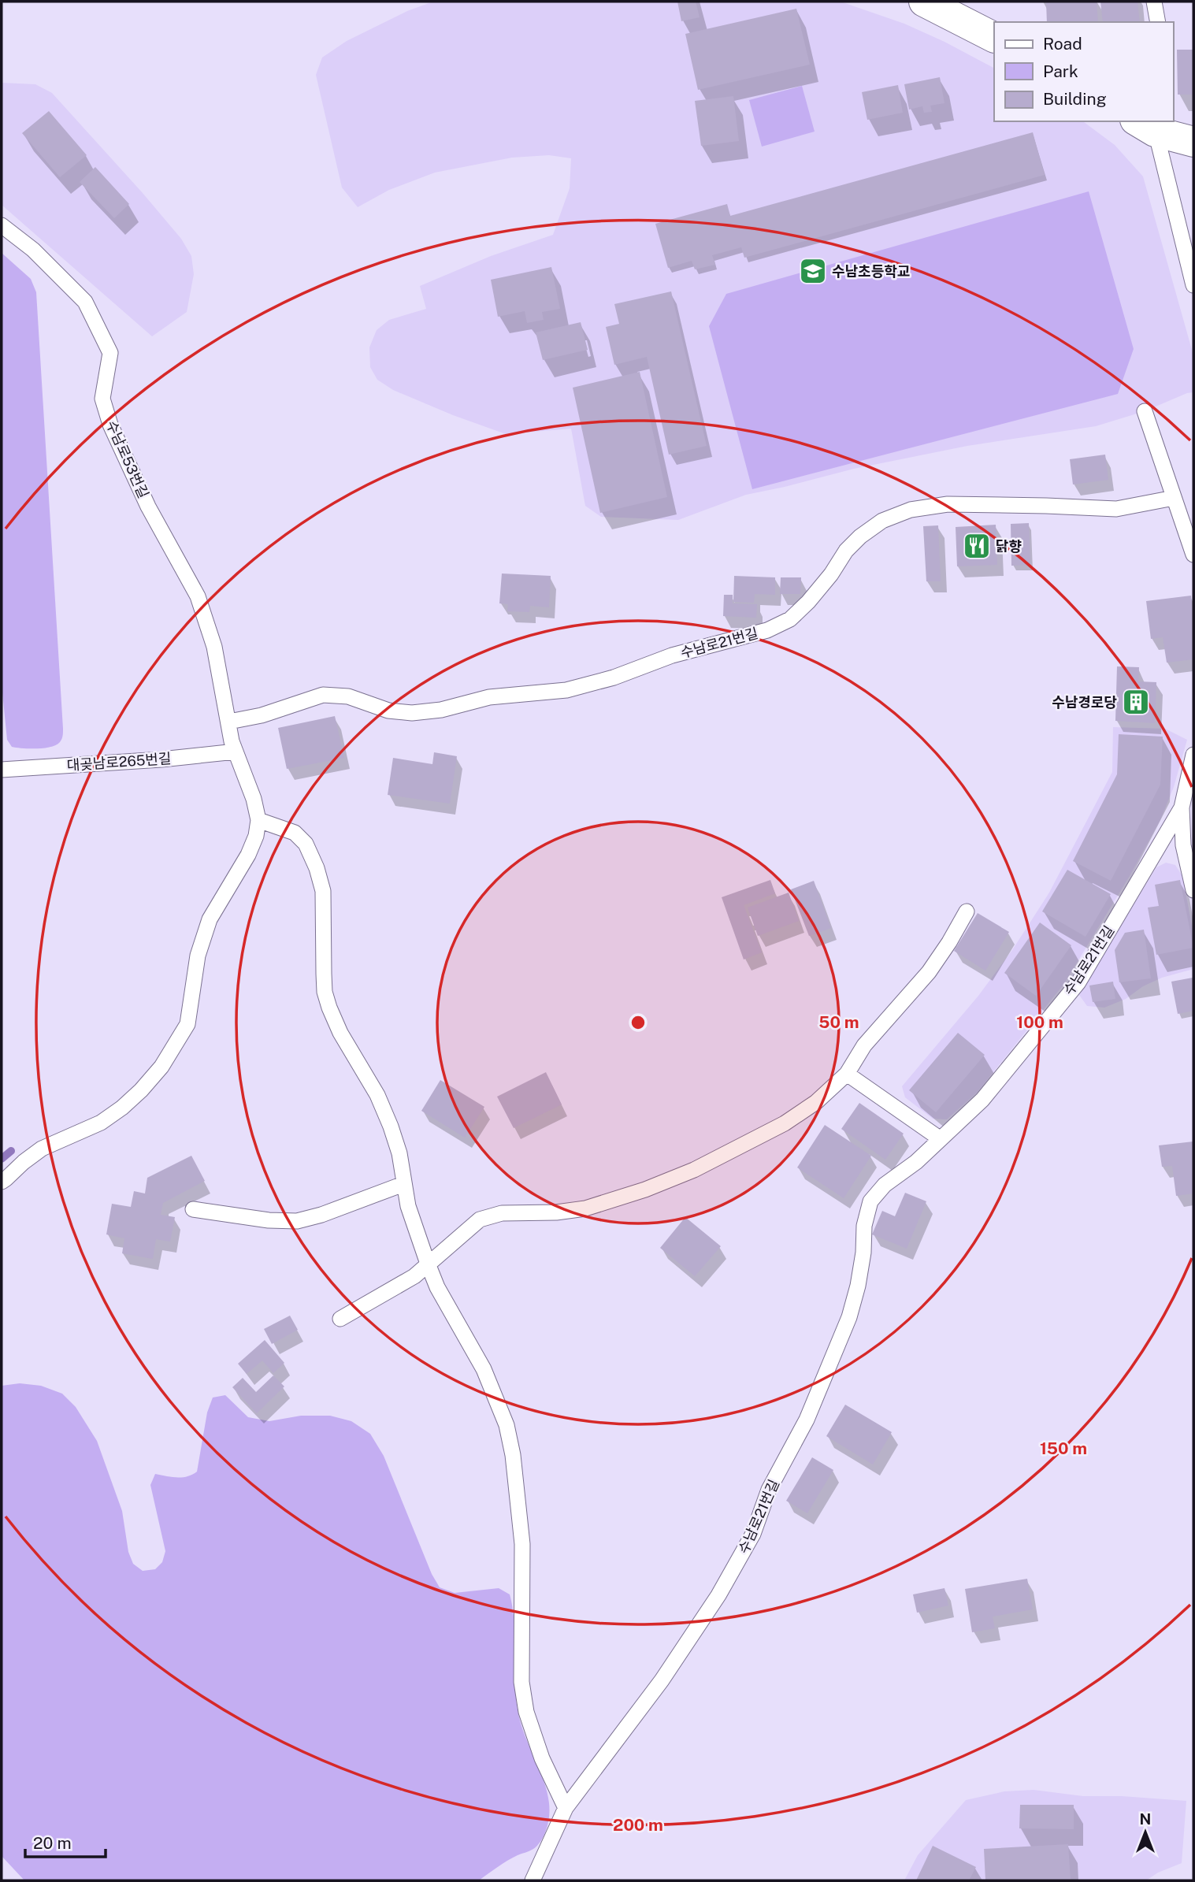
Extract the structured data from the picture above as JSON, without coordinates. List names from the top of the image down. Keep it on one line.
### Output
{"streets":{"lane":["수남로53번길","수남로21번길","대곶남로265번길"]},"crossings":[["수남로53번길","수남로21번길"]],"places":{"school or university":["수남초등학교"],"restaurant":["닭향"],"building":["수남경로당"]},"legend":["Road","Park","Building"],"scale_bar":"20 m","north":"top","rings":["50 m","100 m","150 m","200 m"]}
